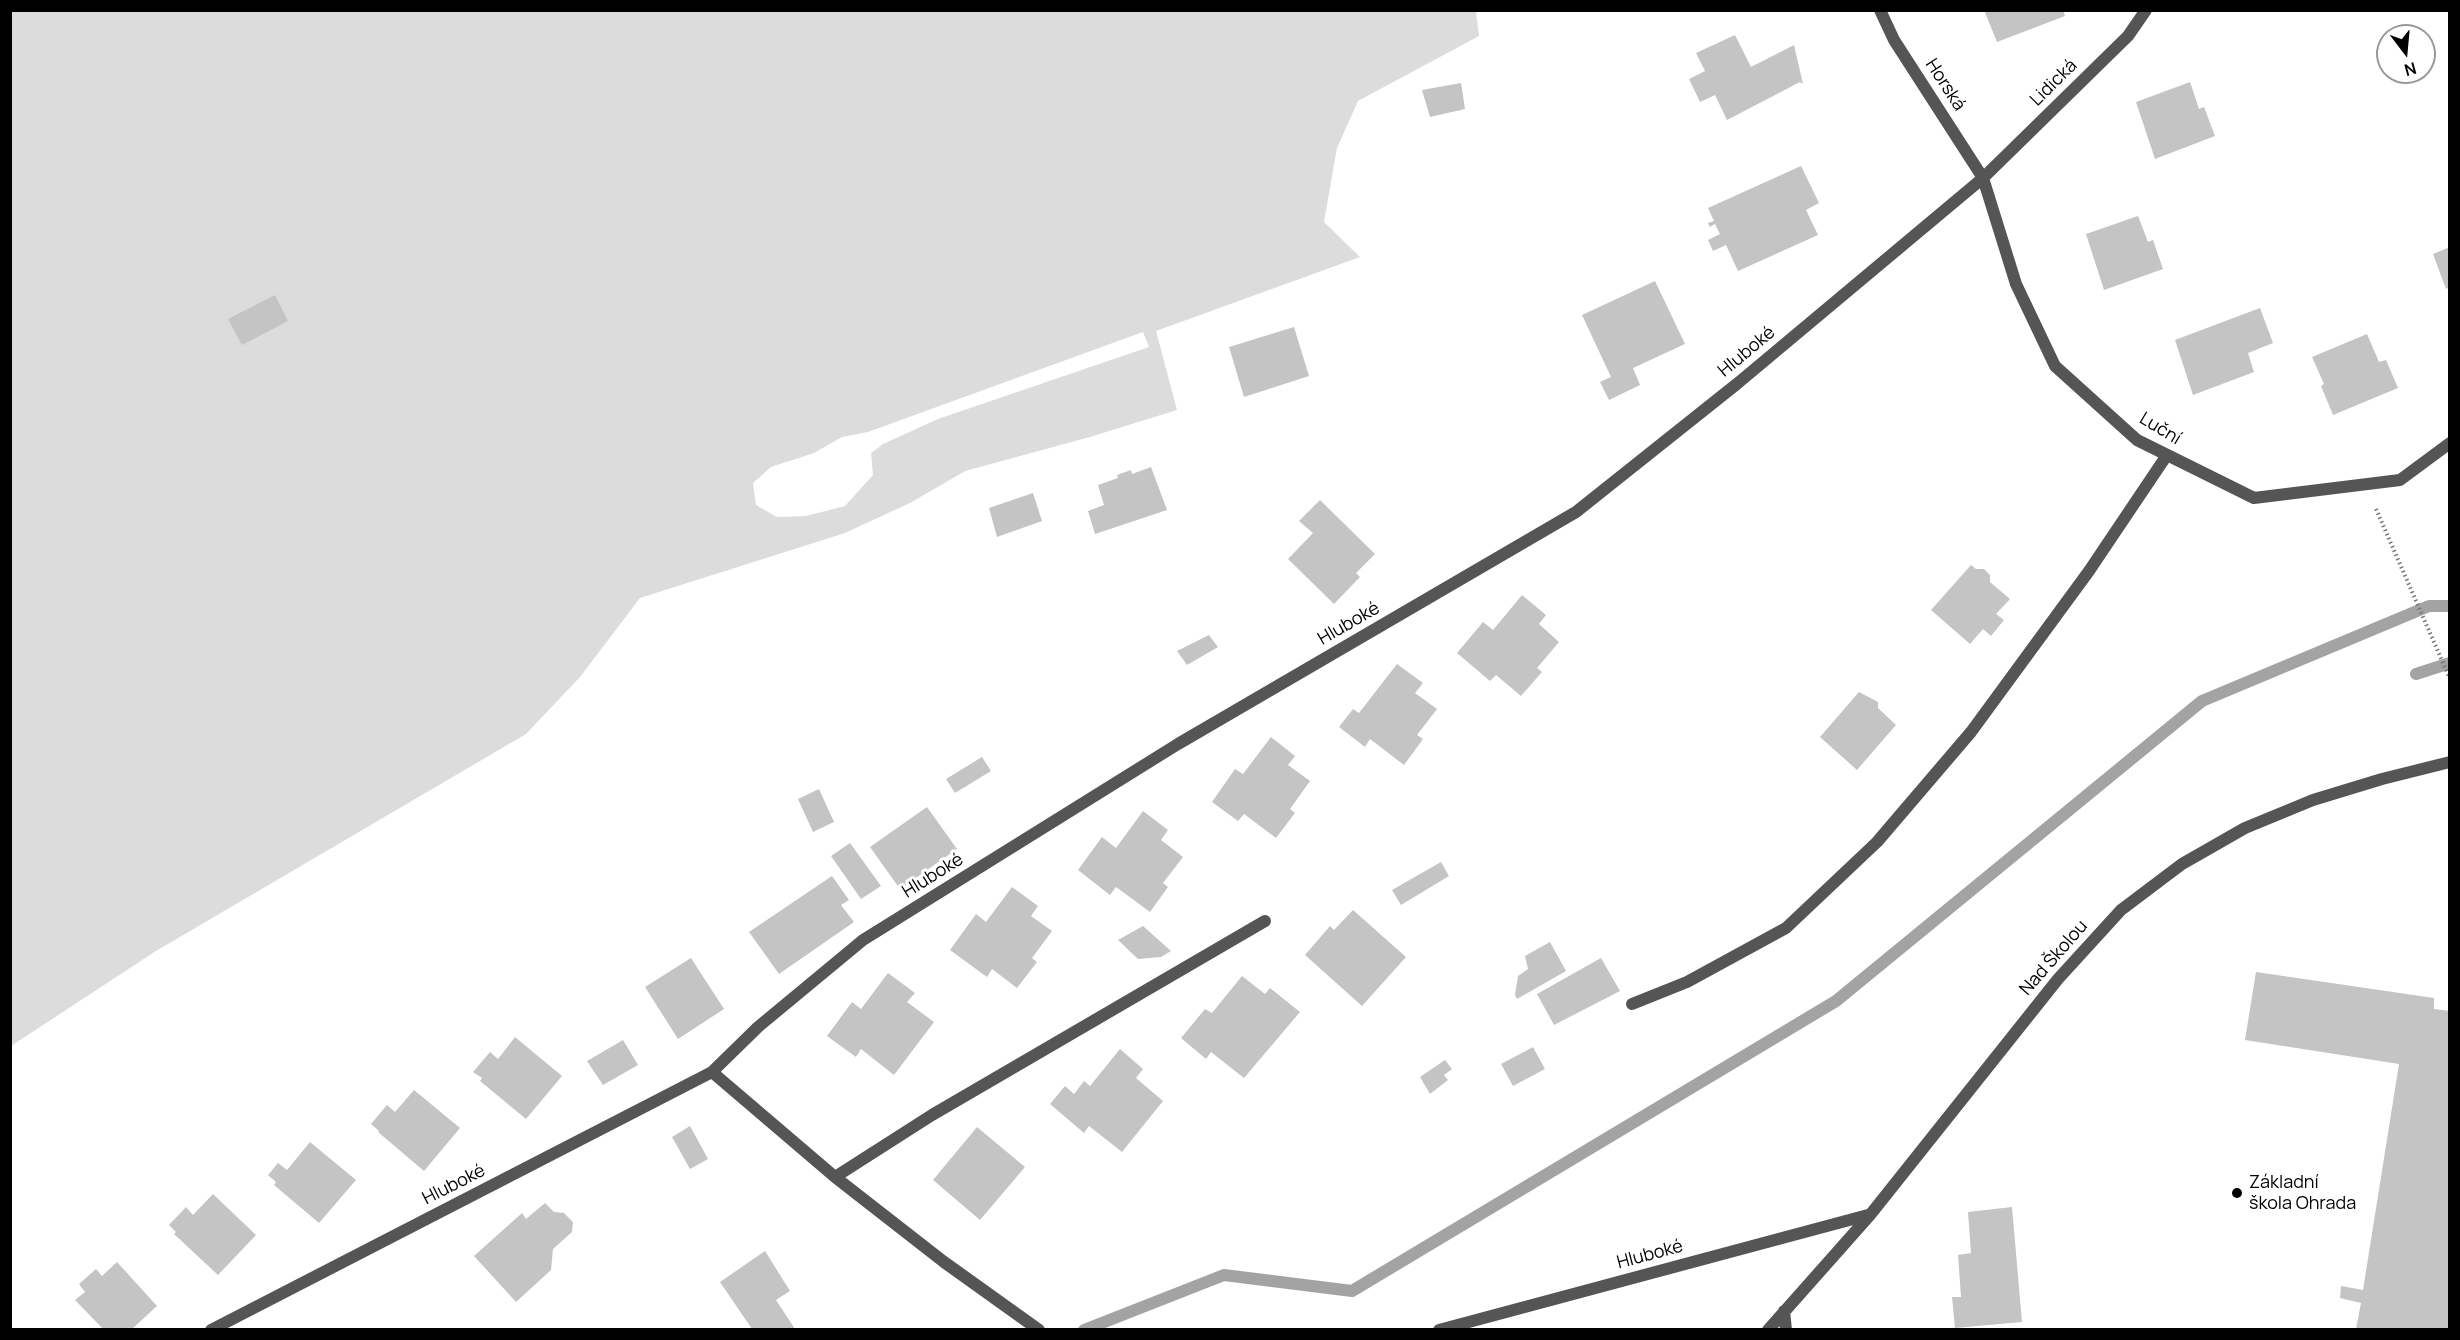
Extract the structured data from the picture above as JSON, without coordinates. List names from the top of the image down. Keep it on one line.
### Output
{"streets":{"street":["Lidická","Horská","Hluboké","Luční","Nad Školou"]},"crossings":[["Lidická","Horská"],["Lidická","Hluboké"],["Lidická","Luční"],["Horská","Hluboké"],["Horská","Luční"],["Hluboké","Luční"],["Hluboké","Nad Školou"]],"places":["Základní škola Ohrada"],"north":"bottom"}
